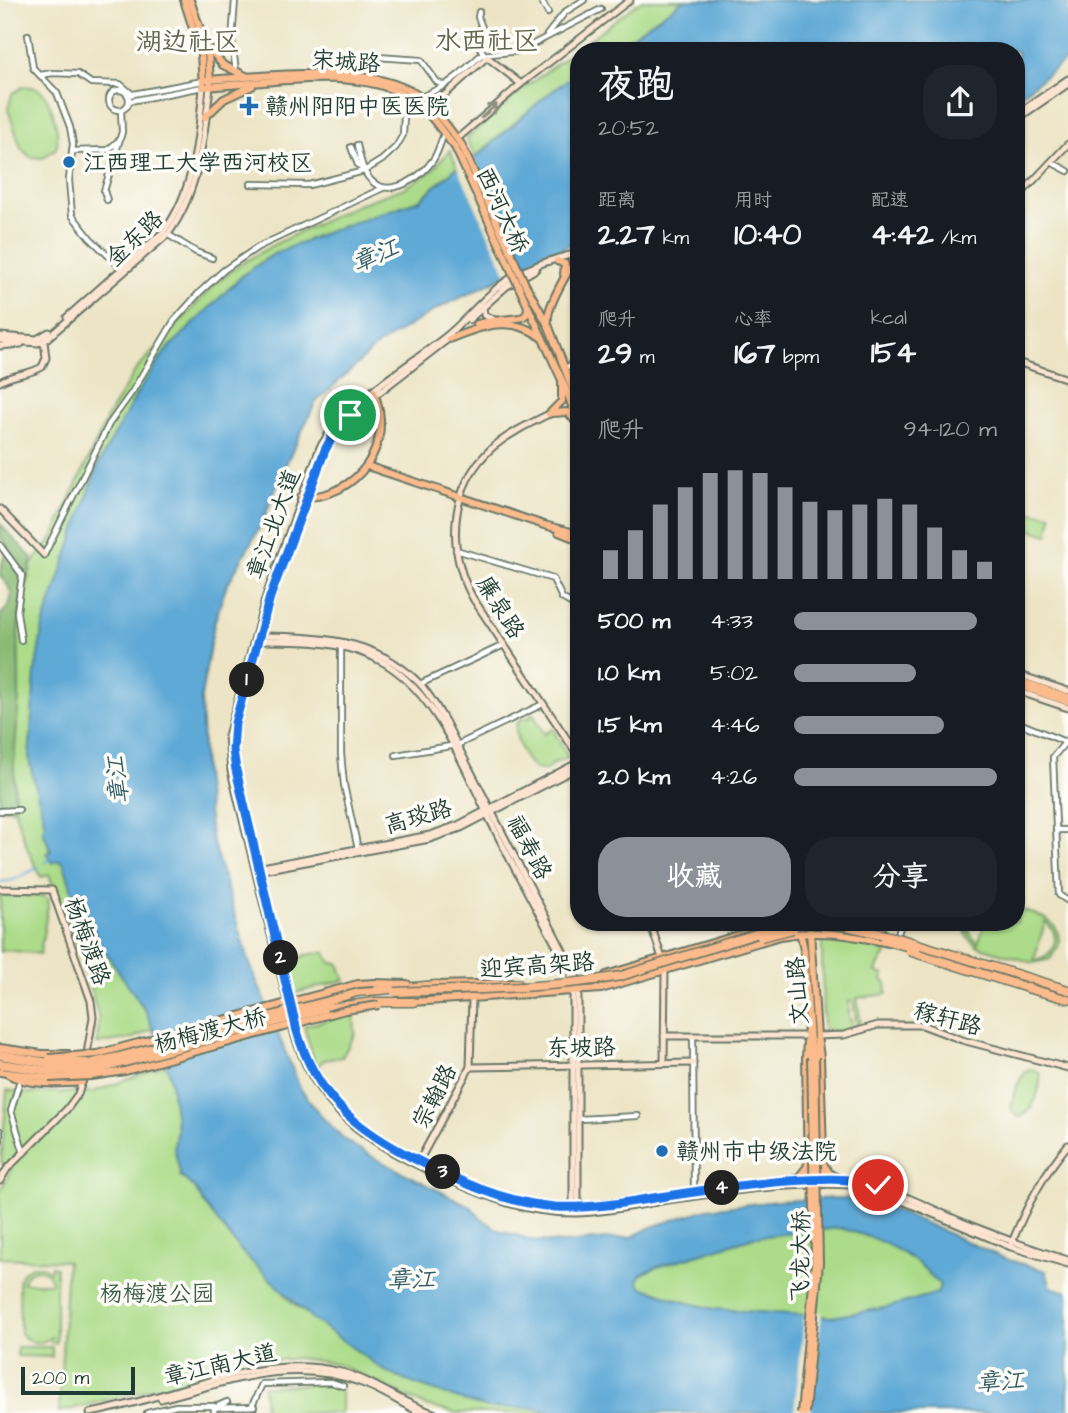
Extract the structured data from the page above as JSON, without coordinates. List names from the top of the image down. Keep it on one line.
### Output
{"streets":{"highway":["迎宾高架路"],"main road":["宋城路","西河大桥","金东路","章江北大道","廉泉路","高琰路","福寿路","杨梅渡路","文山路","稼轩路","杨梅渡大桥","东坡路","宗翰路","飞龙大桥","章江南大道"]},"crossings":[["宋城路","西河大桥"],["宋城路","金东路"],["章江北大道","高琰路"],["章江北大道","福寿路"],["章江北大道","宗翰路"],["高琰路","福寿路"],["福寿路","东坡路"],["迎宾高架路","杨梅渡大桥"],["文山路","稼轩路"],["文山路","飞龙大桥"],["东坡路","宗翰路"]],"districts":["水西社区","湖边社区"],"water":["章江"],"parks":["杨梅渡公园"],"places":{"health":["赣州阳阳中医医院"],"other":["江西理工大学西河校区","赣州市中级法院"]},"scale_bar":"200 m","page":{"heading":["夜跑","20:52"],"stats":[["距离","2.27 km"],["用时","10:40"],["配速","4:42 /km"],["爬升","29 m"],["心率","167 bpm"],["kcal","154"]],"chart":["爬升","94–120 m"],"list":[{"name":"500 m","note":"4:33"},{"name":"1.0 km","note":"5:02"},{"name":"1.5 km","note":"4:46"},{"name":"2.0 km","note":"4:26"}],"pins":["1","2","3","4"],"buttons":["收藏","分享"],"scale":"200 m"}}
